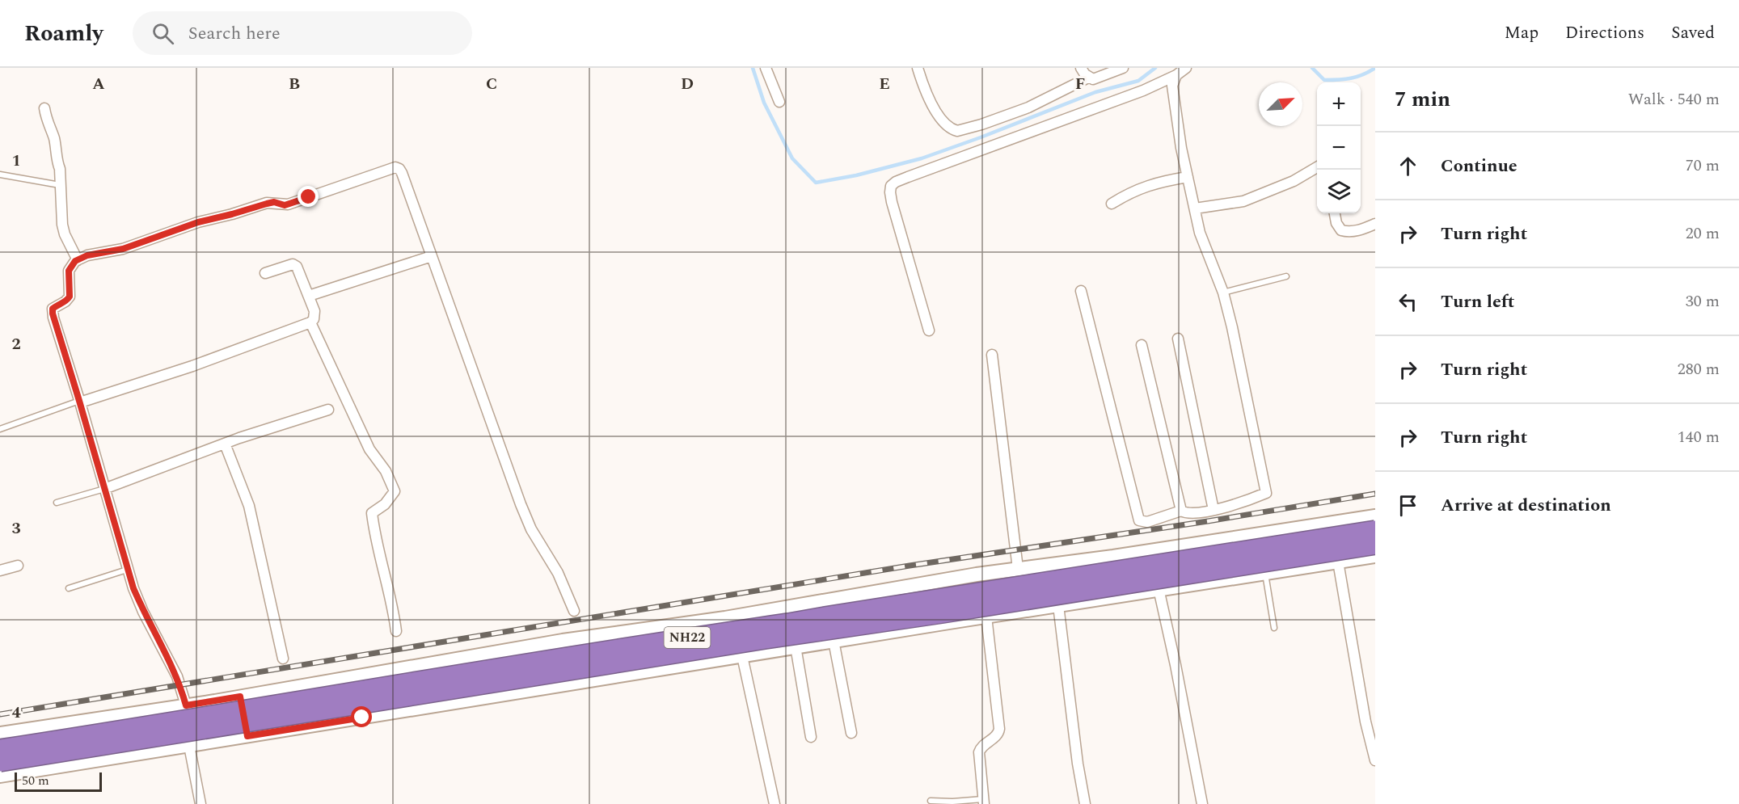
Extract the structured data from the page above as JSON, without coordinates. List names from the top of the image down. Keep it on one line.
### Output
{"streets":{"highway":["NH22"]},"scale_bar":"50 m","north":"top right","page":{"header":"Roamly","search":"Search here","nav":["Map","Directions","Saved"],"heading":["7 min","Walk · 540 m"],"map_buttons":["+","−"],"list":[["Continue","70 m"],["Turn right","20 m"],["Turn left","30 m"],["Turn right","280 m"],["Turn right","140 m"],"Arrive at destination"],"scale":"50 m"},"grid":{"columns":["A","B","C","D","E","F"],"rows":["1","2","3","4"]}}
